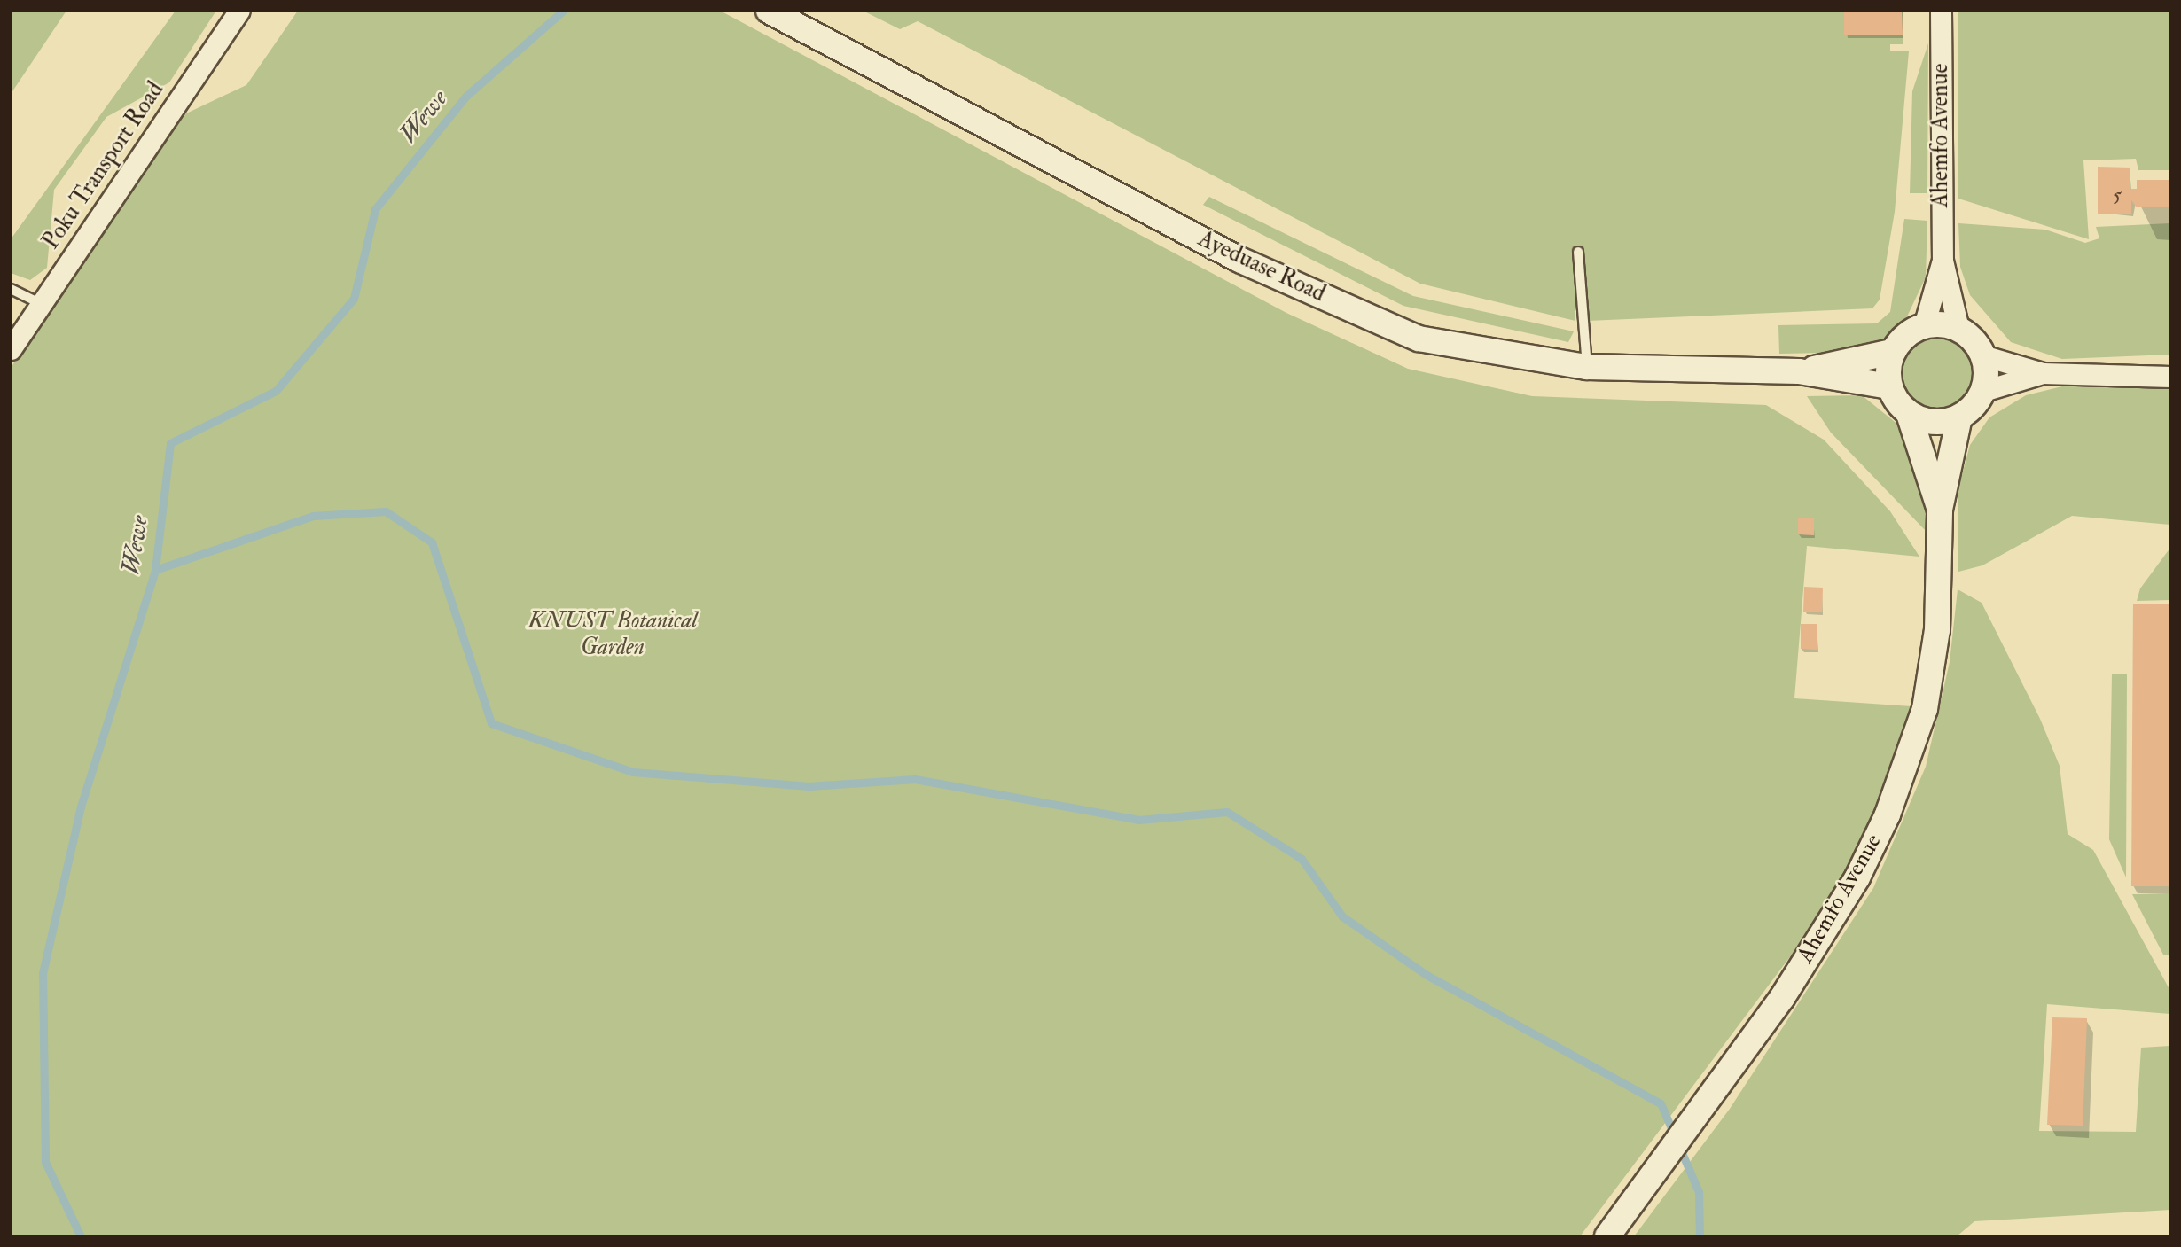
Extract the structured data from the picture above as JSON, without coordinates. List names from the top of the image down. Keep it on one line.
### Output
{"streets":{"street":["Ahemfo Avenue","Poku Transport Road","Ayeduase Road"]},"crossings":[["Ahemfo Avenue","Ayeduase Road"]],"water":["Wewe"],"parks":["KNUST Botanical Garden"],"house_numbers":["5"]}
